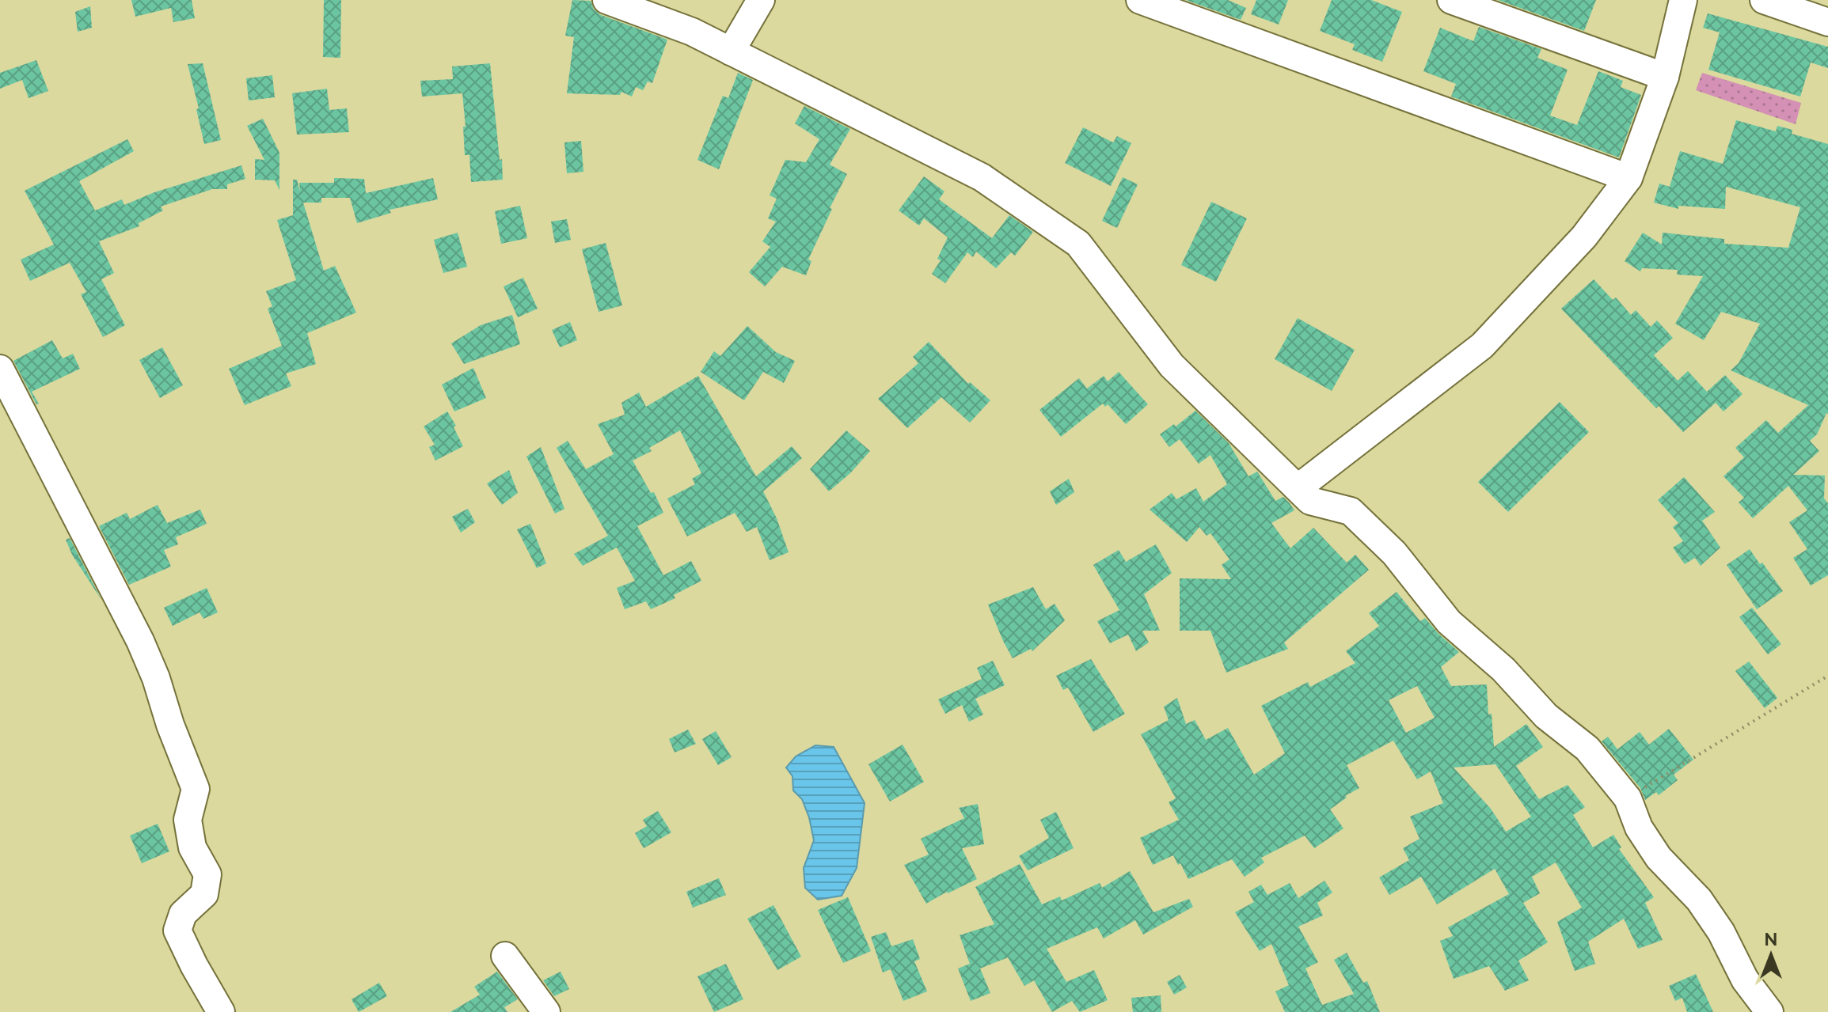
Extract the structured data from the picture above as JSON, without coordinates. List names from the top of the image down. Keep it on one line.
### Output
{"north":"top"}
